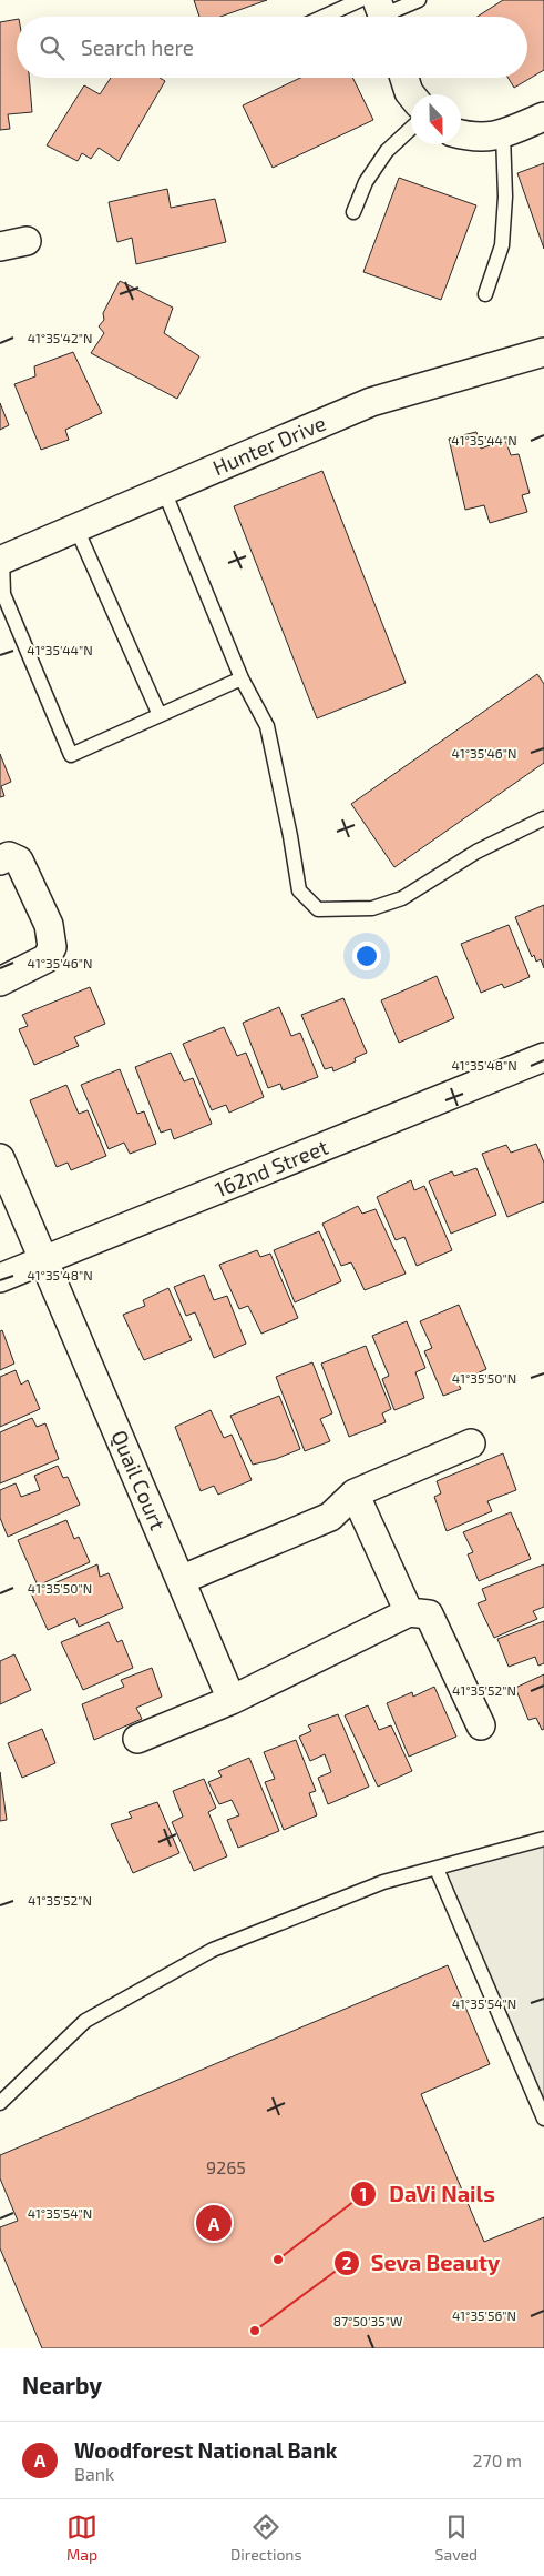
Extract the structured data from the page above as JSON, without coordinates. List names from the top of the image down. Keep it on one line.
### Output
{"streets":{"street":["Hunter Drive","162nd Street","Quail Court"]},"crossings":[["162nd Street","Quail Court"]],"places":["DaVi Nails","Seva Beauty"],"house_numbers":["9265"],"north":"bottom","page":{"search":"Search here","pins":"A","heading":"Nearby","list":[{"mark":"A","name":"Woodforest National Bank","note":"Bank","value":"270 m"}],"nav":["Map","Directions","Saved"]},"coordinates":["41°35'42\"N","41°35'44\"N","41°35'46\"N","41°35'48\"N","41°35'50\"N","41°35'52\"N","41°35'54\"N","41°35'56\"N","87°50'35\"W"]}
